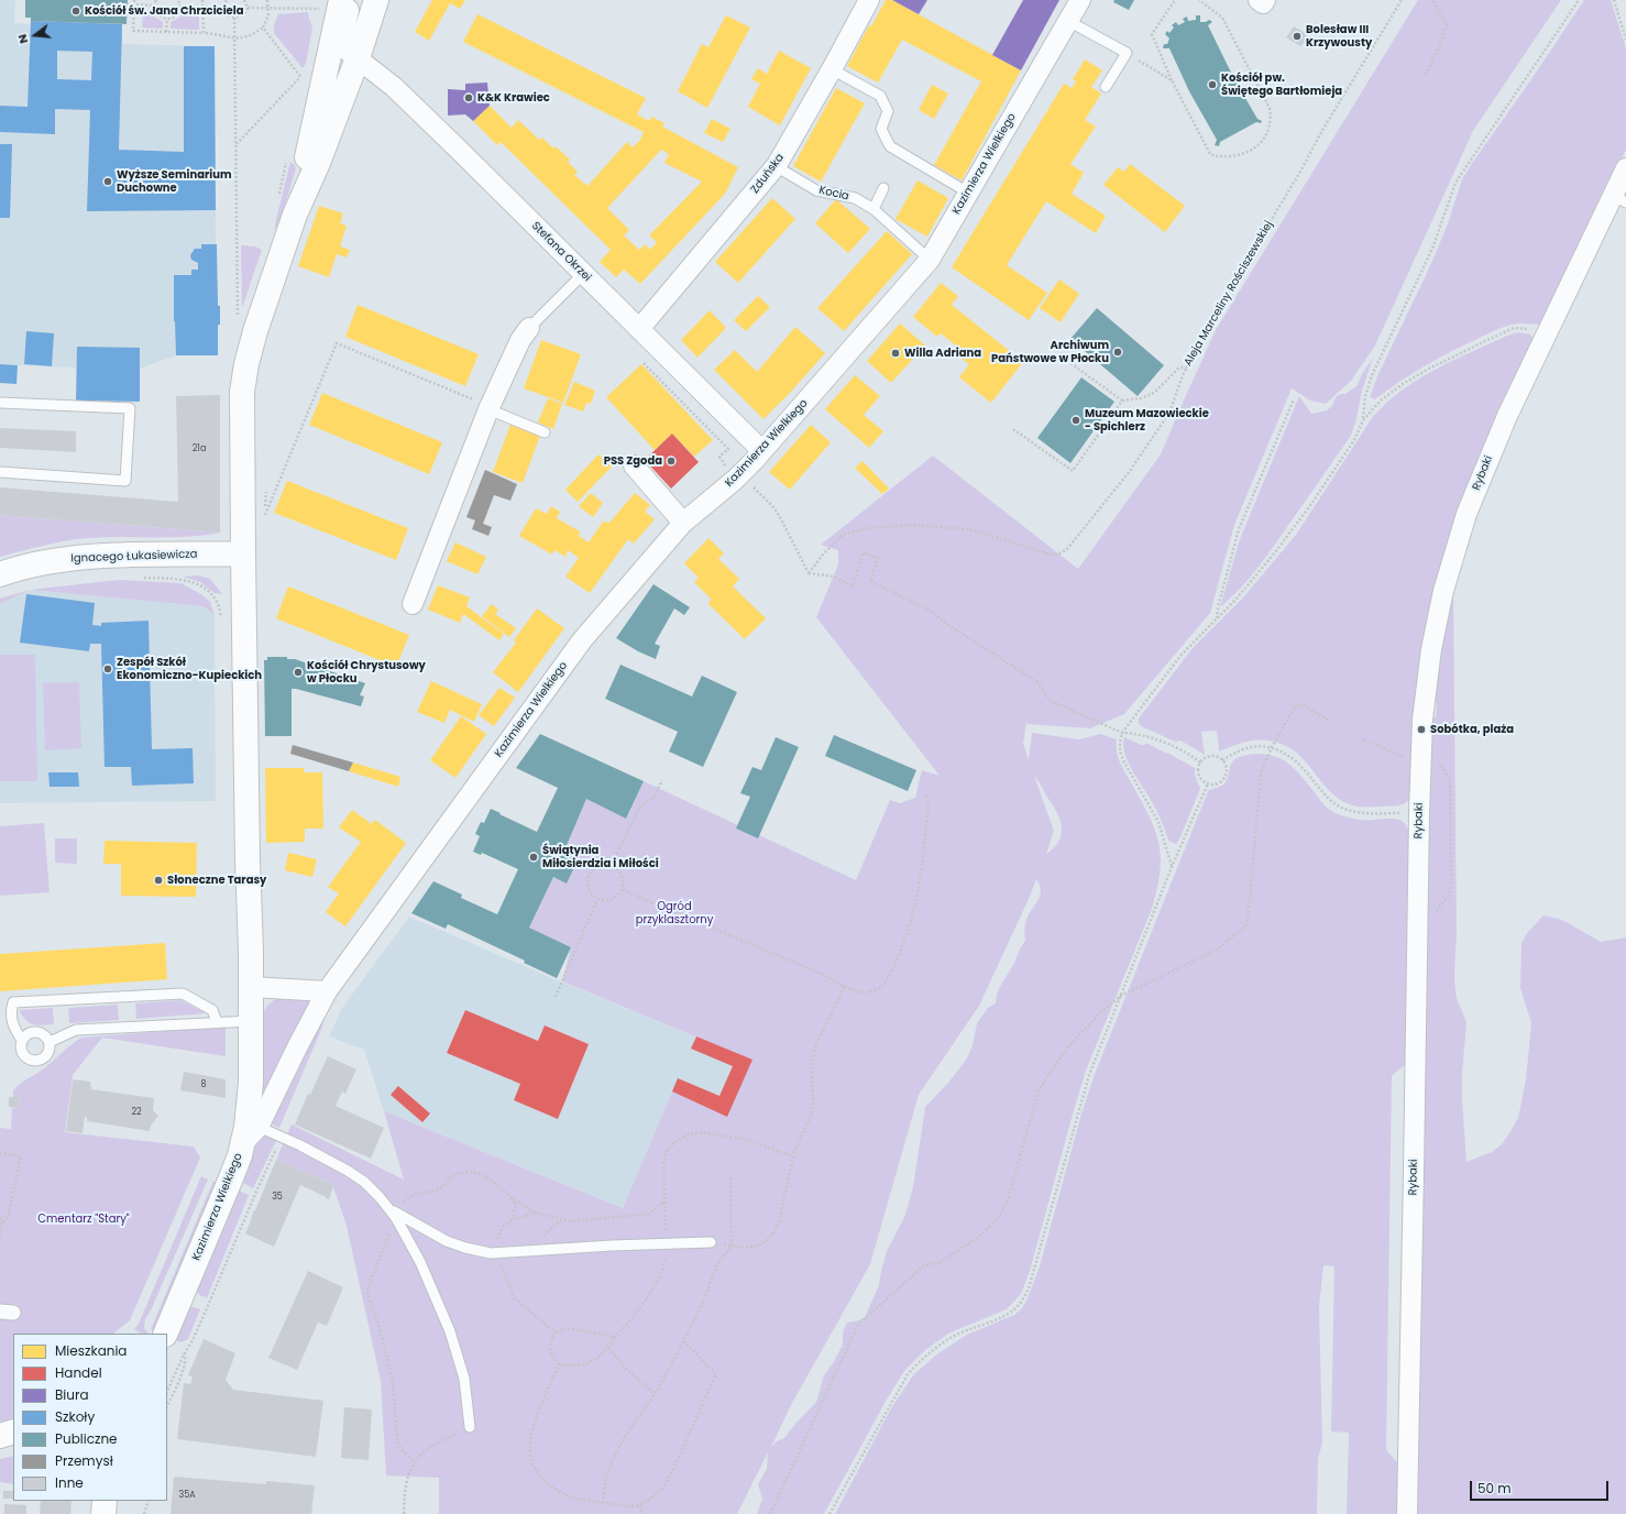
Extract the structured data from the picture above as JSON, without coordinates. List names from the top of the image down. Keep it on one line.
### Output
{"streets":{"street":["Kazimierza Wielkiego","Zduńska","Stefana Okrzei","Rybaki","Ignacego Łukasiewicza"],"lane":["Kocia"],"path":["Aleja Marceliny Rościszewskiej"]},"crossings":[["Kazimierza Wielkiego","Kocia"],["Kazimierza Wielkiego","Stefana Okrzei"],["Zduńska","Kocia"],["Zduńska","Stefana Okrzei"]],"parks":["Ogród przyklasztorny","Cmentarz \"Stary\""],"places":["Kościół św. Jana Chrzciciela","Bolesław III Krzywousty","Kościół pw. Świętego Bartłomieja","K&K Krawiec","Wyższe Seminarium Duchowne","Archiwum Państwowe w Płocku","Willa Adriana","Muzeum Mazowieckie - Spichlerz","PSS Zgoda","Zespół Szkół Ekonomiczno-Kupieckich","Kościół Chrystusowy w Płocku","Sobótka, plaża","Świątynia Miłosierdzia i Miłości","Słoneczne Tarasy"],"house_numbers":["21a","8","22","35","35A"],"legend":["Mieszkania","Handel","Biura","Szkoły","Publiczne","Przemysł","Inne"],"scale_bar":"50 m","north":"left"}
